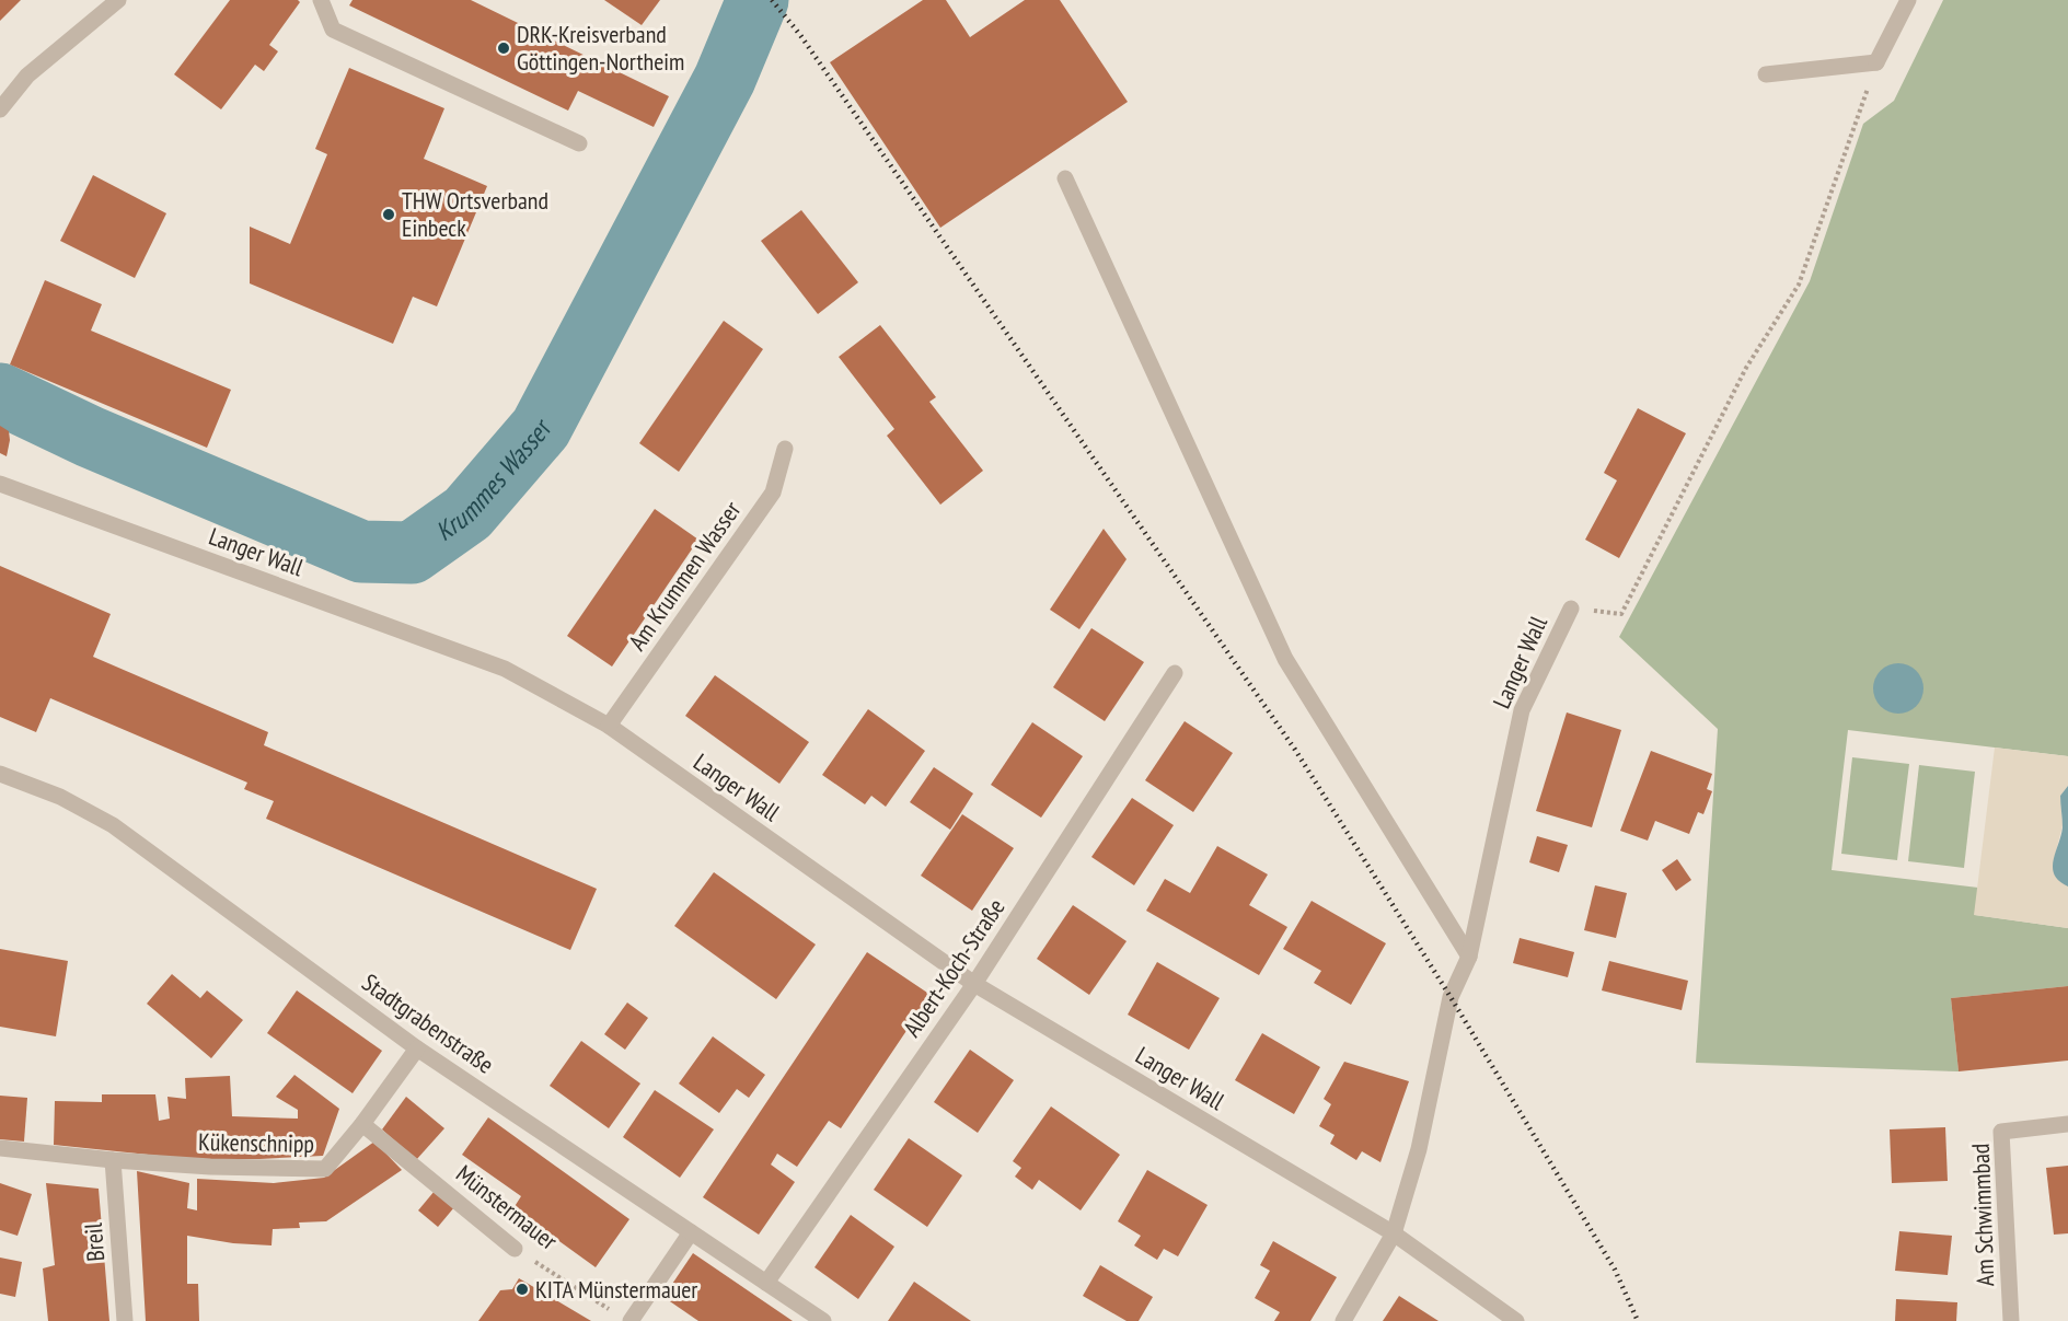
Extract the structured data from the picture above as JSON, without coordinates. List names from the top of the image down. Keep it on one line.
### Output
{"streets":{"street":["Langer Wall","Am Krummen Wasser","Albert-Koch-Straße","Stadtgrabenstraße","Kükenschnipp","Münstermauer","Am Schwimmbad","Breil"]},"crossings":[["Langer Wall","Am Krummen Wasser"],["Langer Wall","Albert-Koch-Straße"],["Albert-Koch-Straße","Stadtgrabenstraße"],["Stadtgrabenstraße","Kükenschnipp"],["Kükenschnipp","Münstermauer"],["Kükenschnipp","Breil"]],"water":["Krummes Wasser"],"places":["DRK-Kreisverband Göttingen-Northeim","THW Ortsverband Einbeck","KITA Münstermauer"]}
